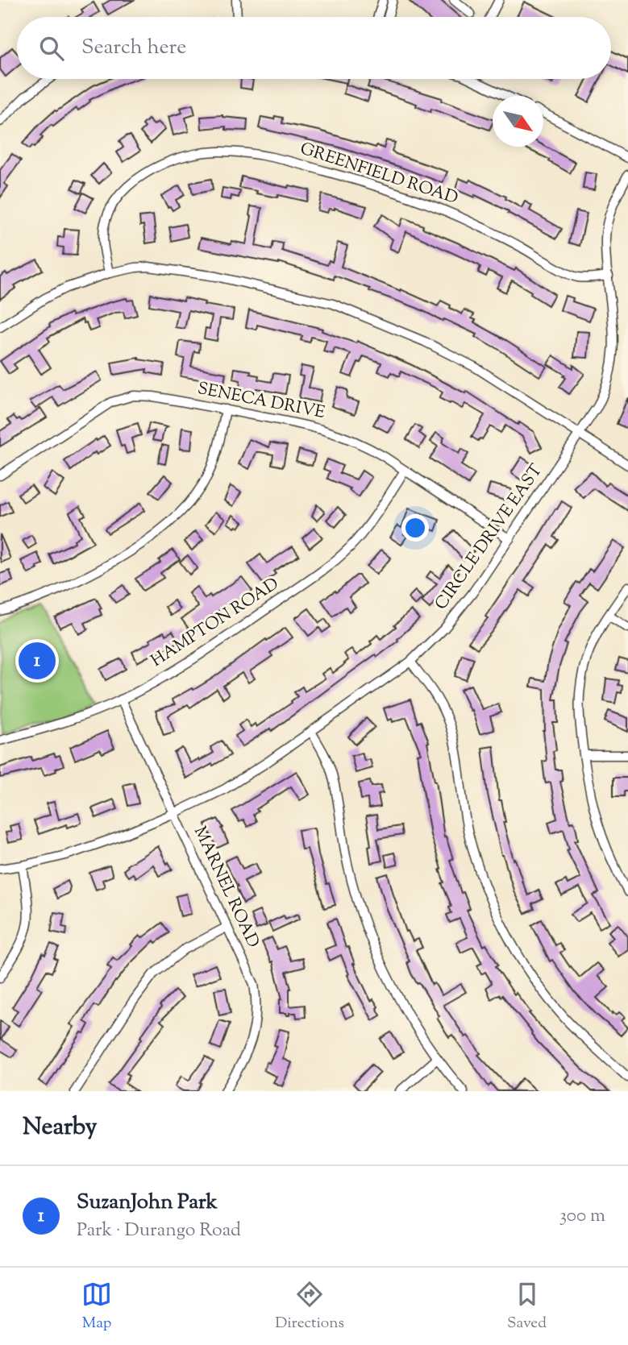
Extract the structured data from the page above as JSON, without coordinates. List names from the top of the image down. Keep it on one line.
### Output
{"streets":{"street":["GREENFIELD ROAD","SENECA DRIVE","CIRCLE DRIVE EAST","HAMPTON ROAD","MARNEL ROAD"]},"crossings":[["GREENFIELD ROAD","CIRCLE DRIVE EAST"],["SENECA DRIVE","CIRCLE DRIVE EAST"],["SENECA DRIVE","HAMPTON ROAD"],["CIRCLE DRIVE EAST","MARNEL ROAD"],["HAMPTON ROAD","MARNEL ROAD"]],"north":"bottom right","page":{"search":"Search here","pins":"1","heading":"Nearby","list":[{"mark":"1","name":"SuzanJohn Park","note":"Park · Durango Road","value":"300 m"}],"nav":["Map","Directions","Saved"]}}
